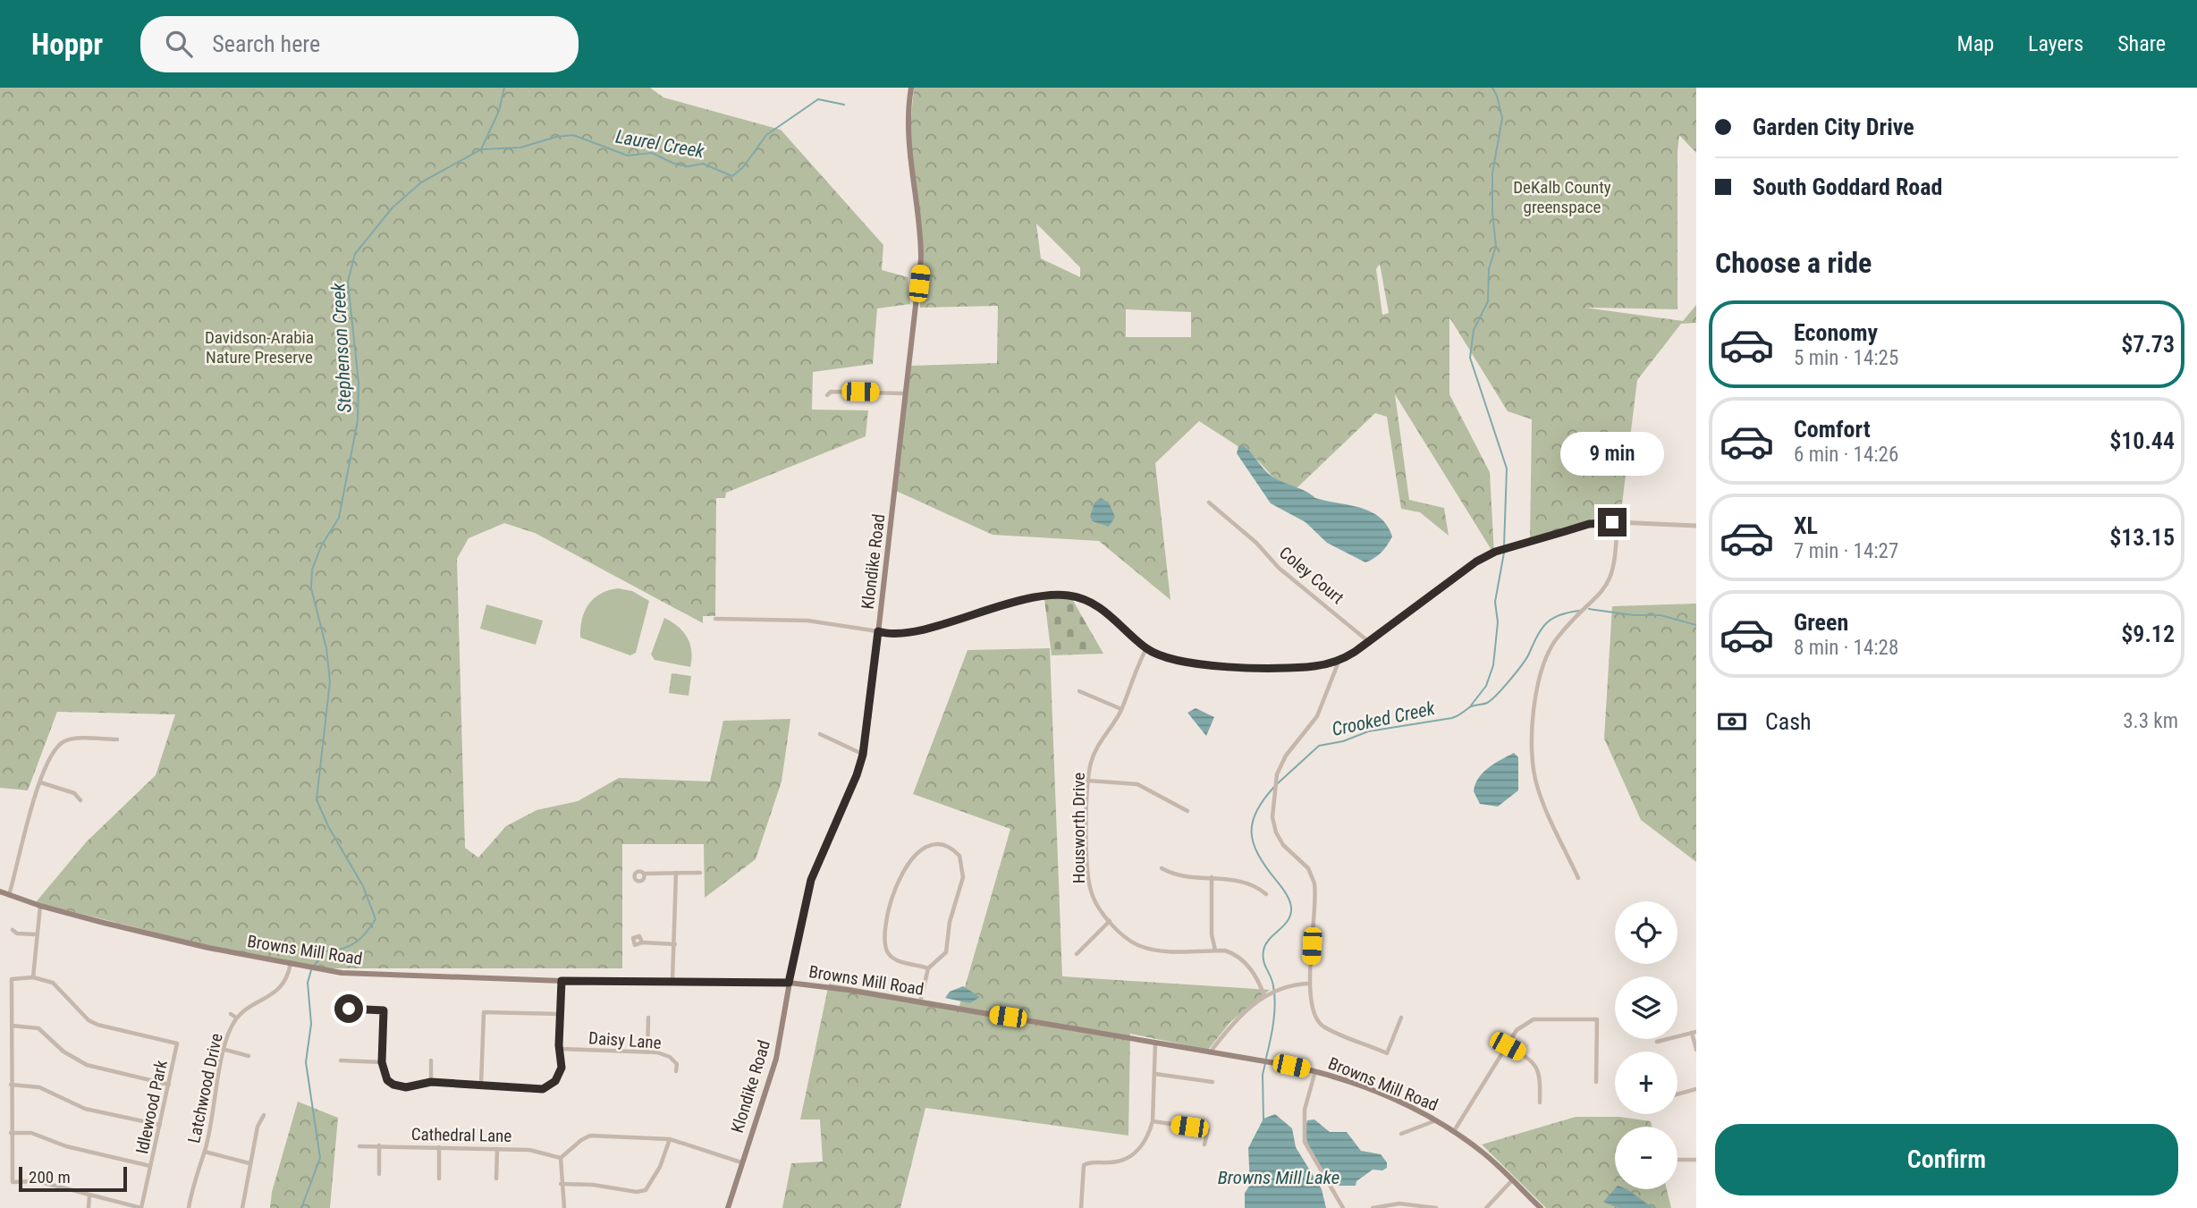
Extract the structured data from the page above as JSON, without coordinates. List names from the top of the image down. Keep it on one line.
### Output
{"streets":{"main road":["Klondike Road","Browns Mill Road"],"street":["Coley Court","Housworth Drive","Daisy Lane","Latchwood Drive","Idlewood Park","Cathedral Lane"]},"crossings":[["Klondike Road","Browns Mill Road"],["Browns Mill Road","Latchwood Drive"]],"water":["Laurel Creek","Stephenson Creek","Crooked Creek","Browns Mill Lake"],"parks":["DeKalb County greenspace","Davidson-Arabia Nature Preserve"],"scale_bar":"200 m","page":{"header":"Hoppr","search":"Search here","nav":["Map","Layers","Share"],"banner":["Garden City Drive","South Goddard Road"],"heading":"Choose a ride","list":[{"name":"Economy","note":"5 min · 14:25","value":"$7.73"},{"name":"Comfort","note":"6 min · 14:26","value":"$10.44"},{"name":"XL","note":"7 min · 14:27","value":"$13.15"},{"name":"Green","note":"8 min · 14:28","value":"$9.12"}],"bubble":"9 min","pay":["Cash","3.3 km"],"map_buttons":["+","−"],"buttons":"Confirm","scale":"200 m"}}
